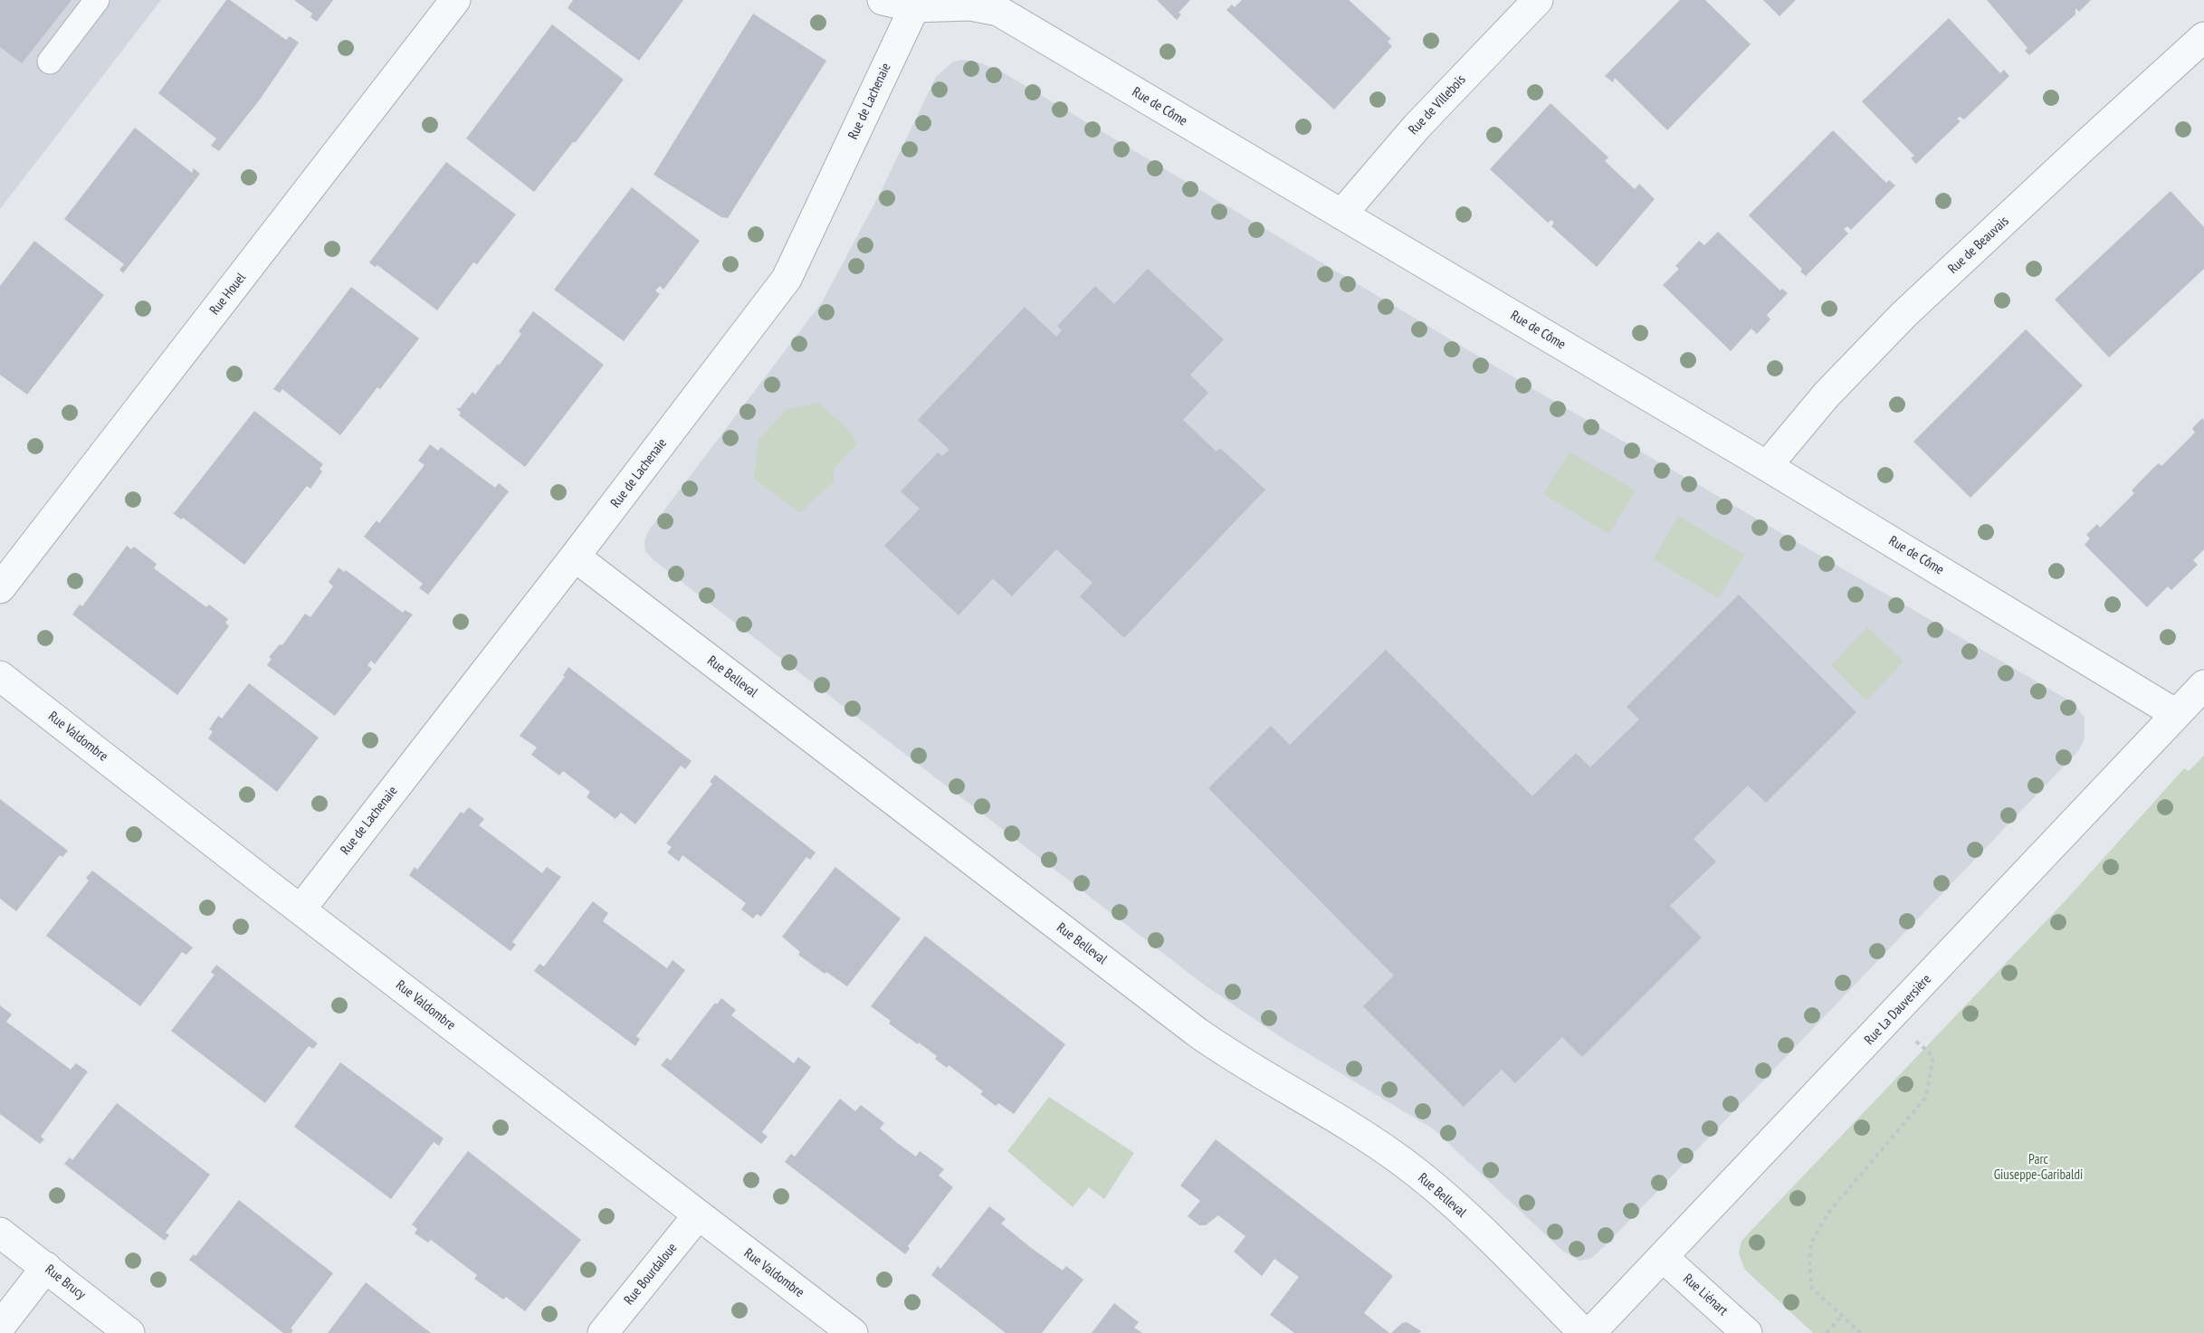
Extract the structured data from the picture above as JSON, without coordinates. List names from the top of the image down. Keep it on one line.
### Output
{"streets":{"street":["Rue de Lachenaie","Rue de Villebois","Rue de Côme","Rue de Beauvais","Rue Houel","Rue Belleval","Rue Valdombre","Rue La Dauversière","Rue Bourdaloue","Rue Brucy","Rue Liénart"]},"crossings":[["Rue de Lachenaie","Rue de Côme"],["Rue de Lachenaie","Rue Belleval"],["Rue de Lachenaie","Rue Valdombre"],["Rue de Villebois","Rue de Côme"],["Rue de Côme","Rue de Beauvais"],["Rue de Côme","Rue La Dauversière"],["Rue Valdombre","Rue Bourdaloue"],["Rue La Dauversière","Rue Liénart"]],"parks":["Parc Giuseppe-Garibaldi"]}
